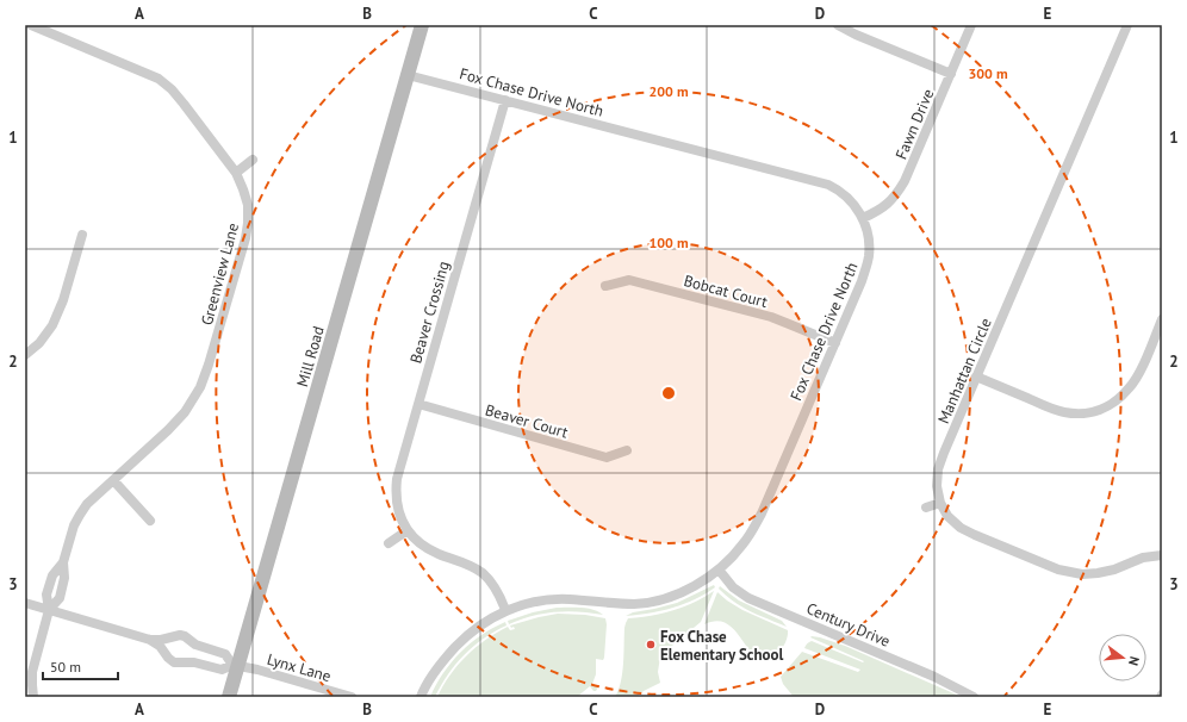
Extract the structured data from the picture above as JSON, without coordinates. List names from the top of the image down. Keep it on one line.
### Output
{"streets":{"street":["Fox Chase Drive North","Fawn Drive","Greenview Lane","Bobcat Court","Beaver Crossing","Mill Road","Manhattan Circle","Beaver Court","Century Drive","Lynx Lane"]},"crossings":[["Fox Chase Drive North","Fawn Drive"],["Fox Chase Drive North","Bobcat Court"],["Fox Chase Drive North","Beaver Crossing"],["Fox Chase Drive North","Mill Road"],["Fox Chase Drive North","Century Drive"],["Beaver Crossing","Beaver Court"],["Mill Road","Lynx Lane"]],"places":["Fox Chase Elementary School"],"scale_bar":"50 m","north":"right","grid":{"columns":["A","B","C","D","E"],"rows":["1","2","3"]},"rings":["300 m","200 m","100 m"]}
